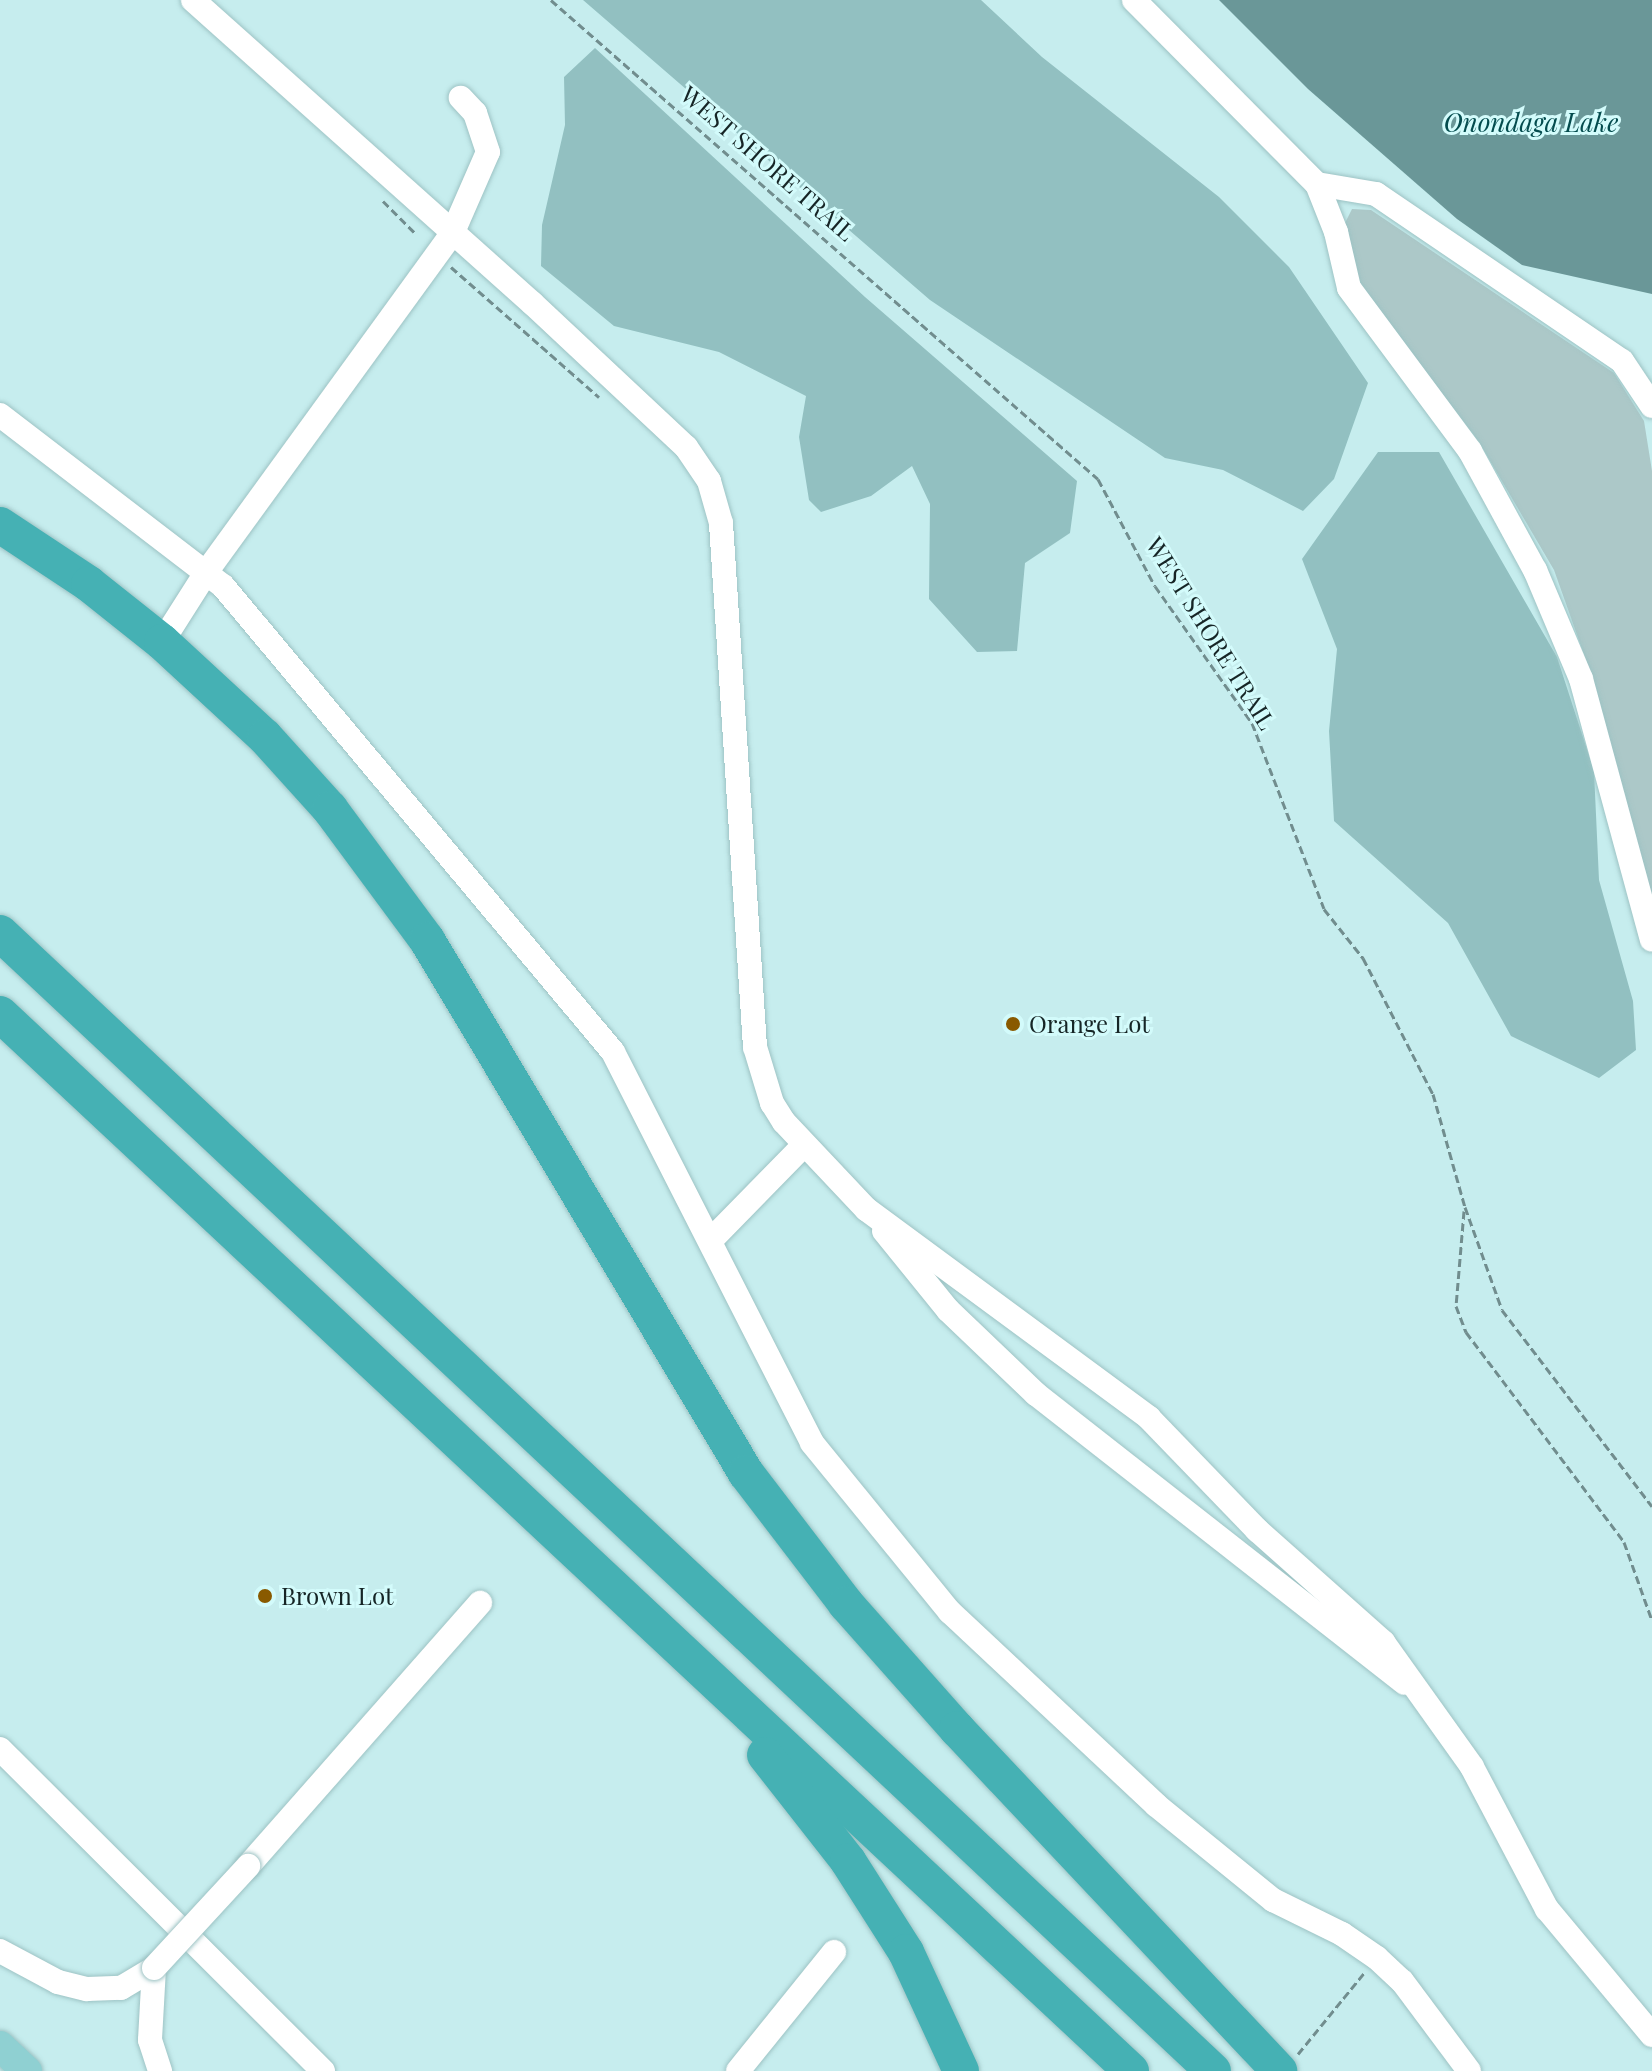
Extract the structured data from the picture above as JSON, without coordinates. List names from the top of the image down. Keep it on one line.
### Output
{"streets":{"path":["WEST SHORE TRAIL"]},"water":["Onondaga Lake"],"places":["Orange Lot","Brown Lot"]}
